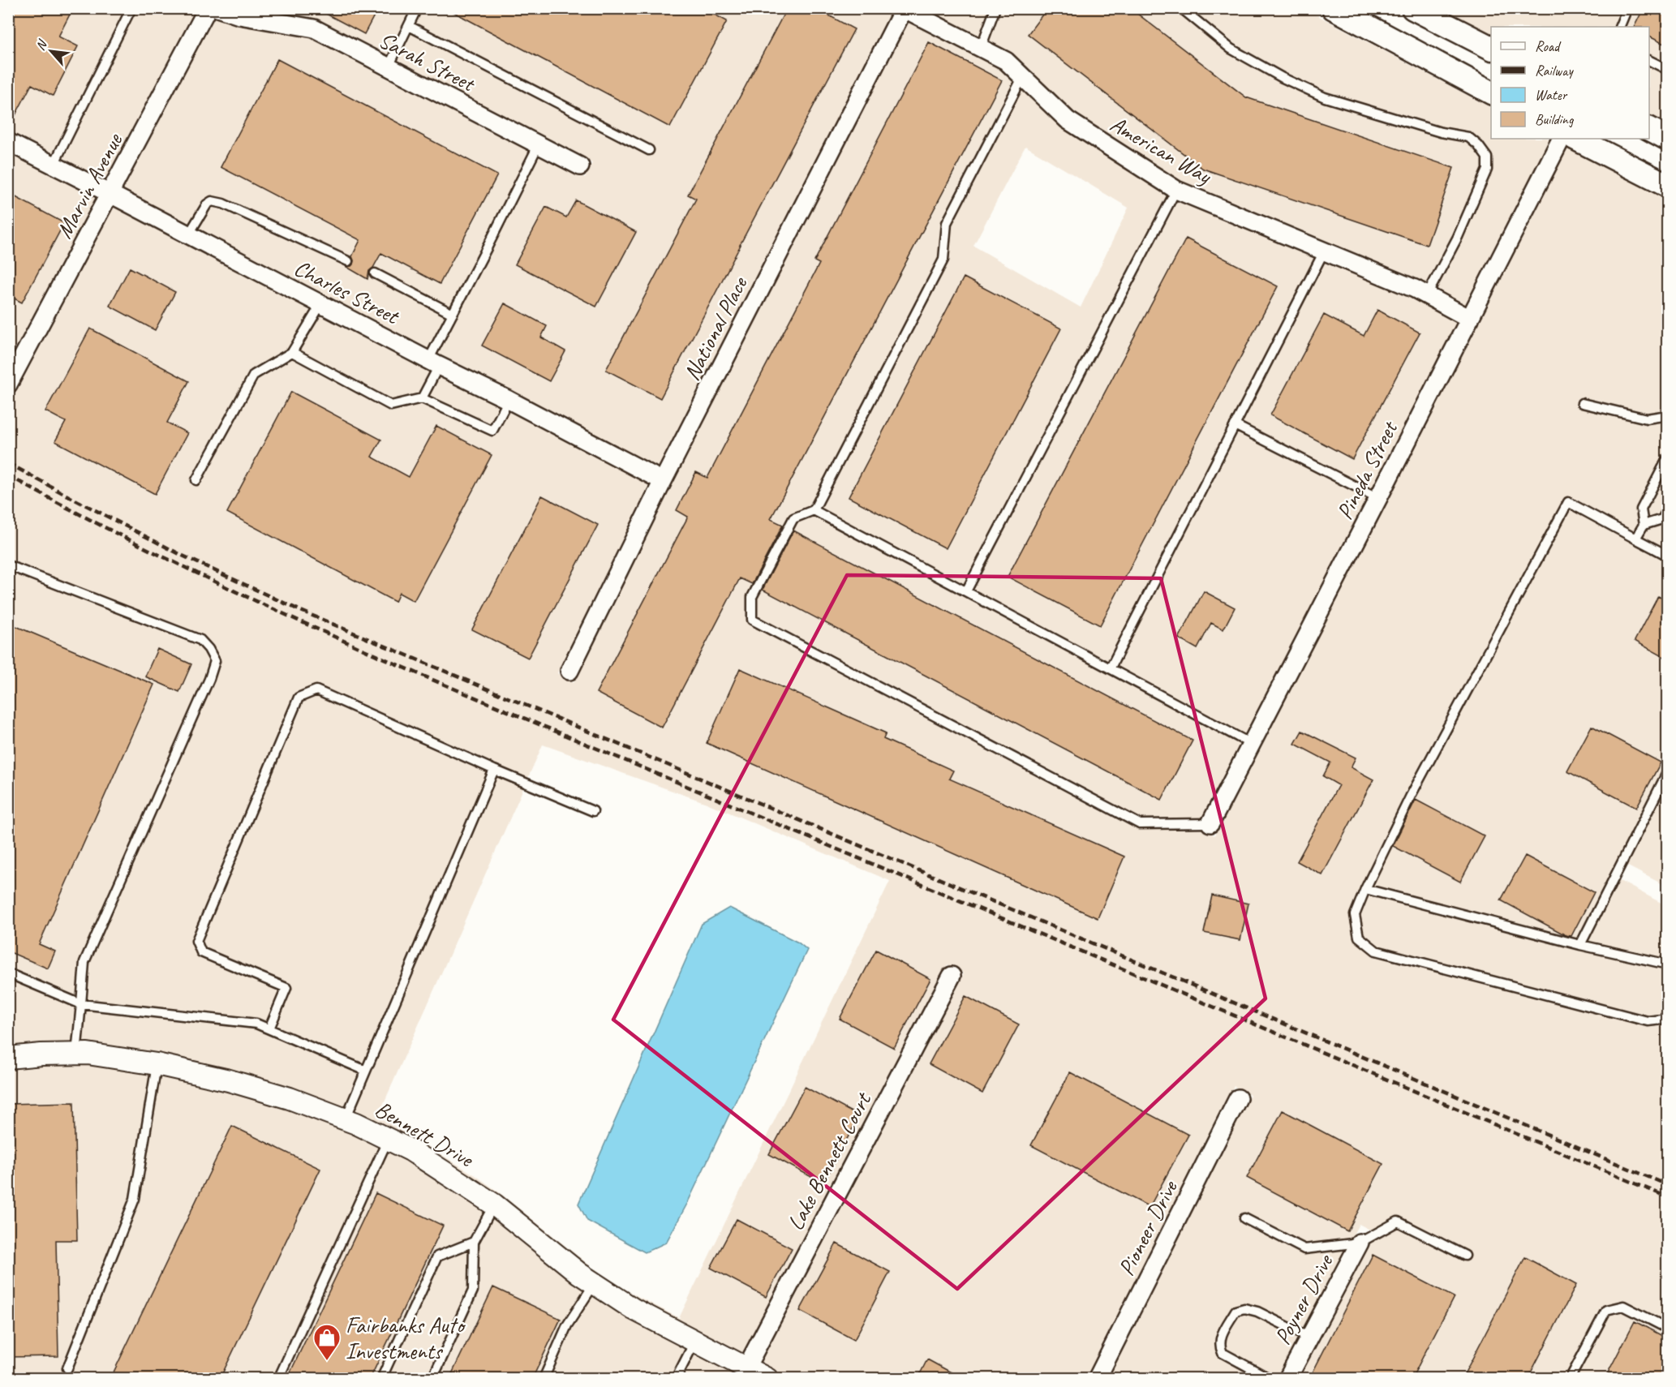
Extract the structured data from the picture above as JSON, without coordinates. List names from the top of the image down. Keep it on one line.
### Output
{"streets":{"street":["Sarah Street","American Way","Marvin Avenue","Charles Street","National Place","Pineda Street","Bennett Drive","Lake Bennett Court","Pioneer Drive","Poyner Drive"]},"crossings":[["American Way","National Place"],["American Way","Pineda Street"],["Marvin Avenue","Charles Street"],["Charles Street","National Place"],["Bennett Drive","Lake Bennett Court"]],"places":{"shop":["Fairbanks Auto Investments"]},"legend":["Road","Railway","Water","Building"],"north":"top left"}
